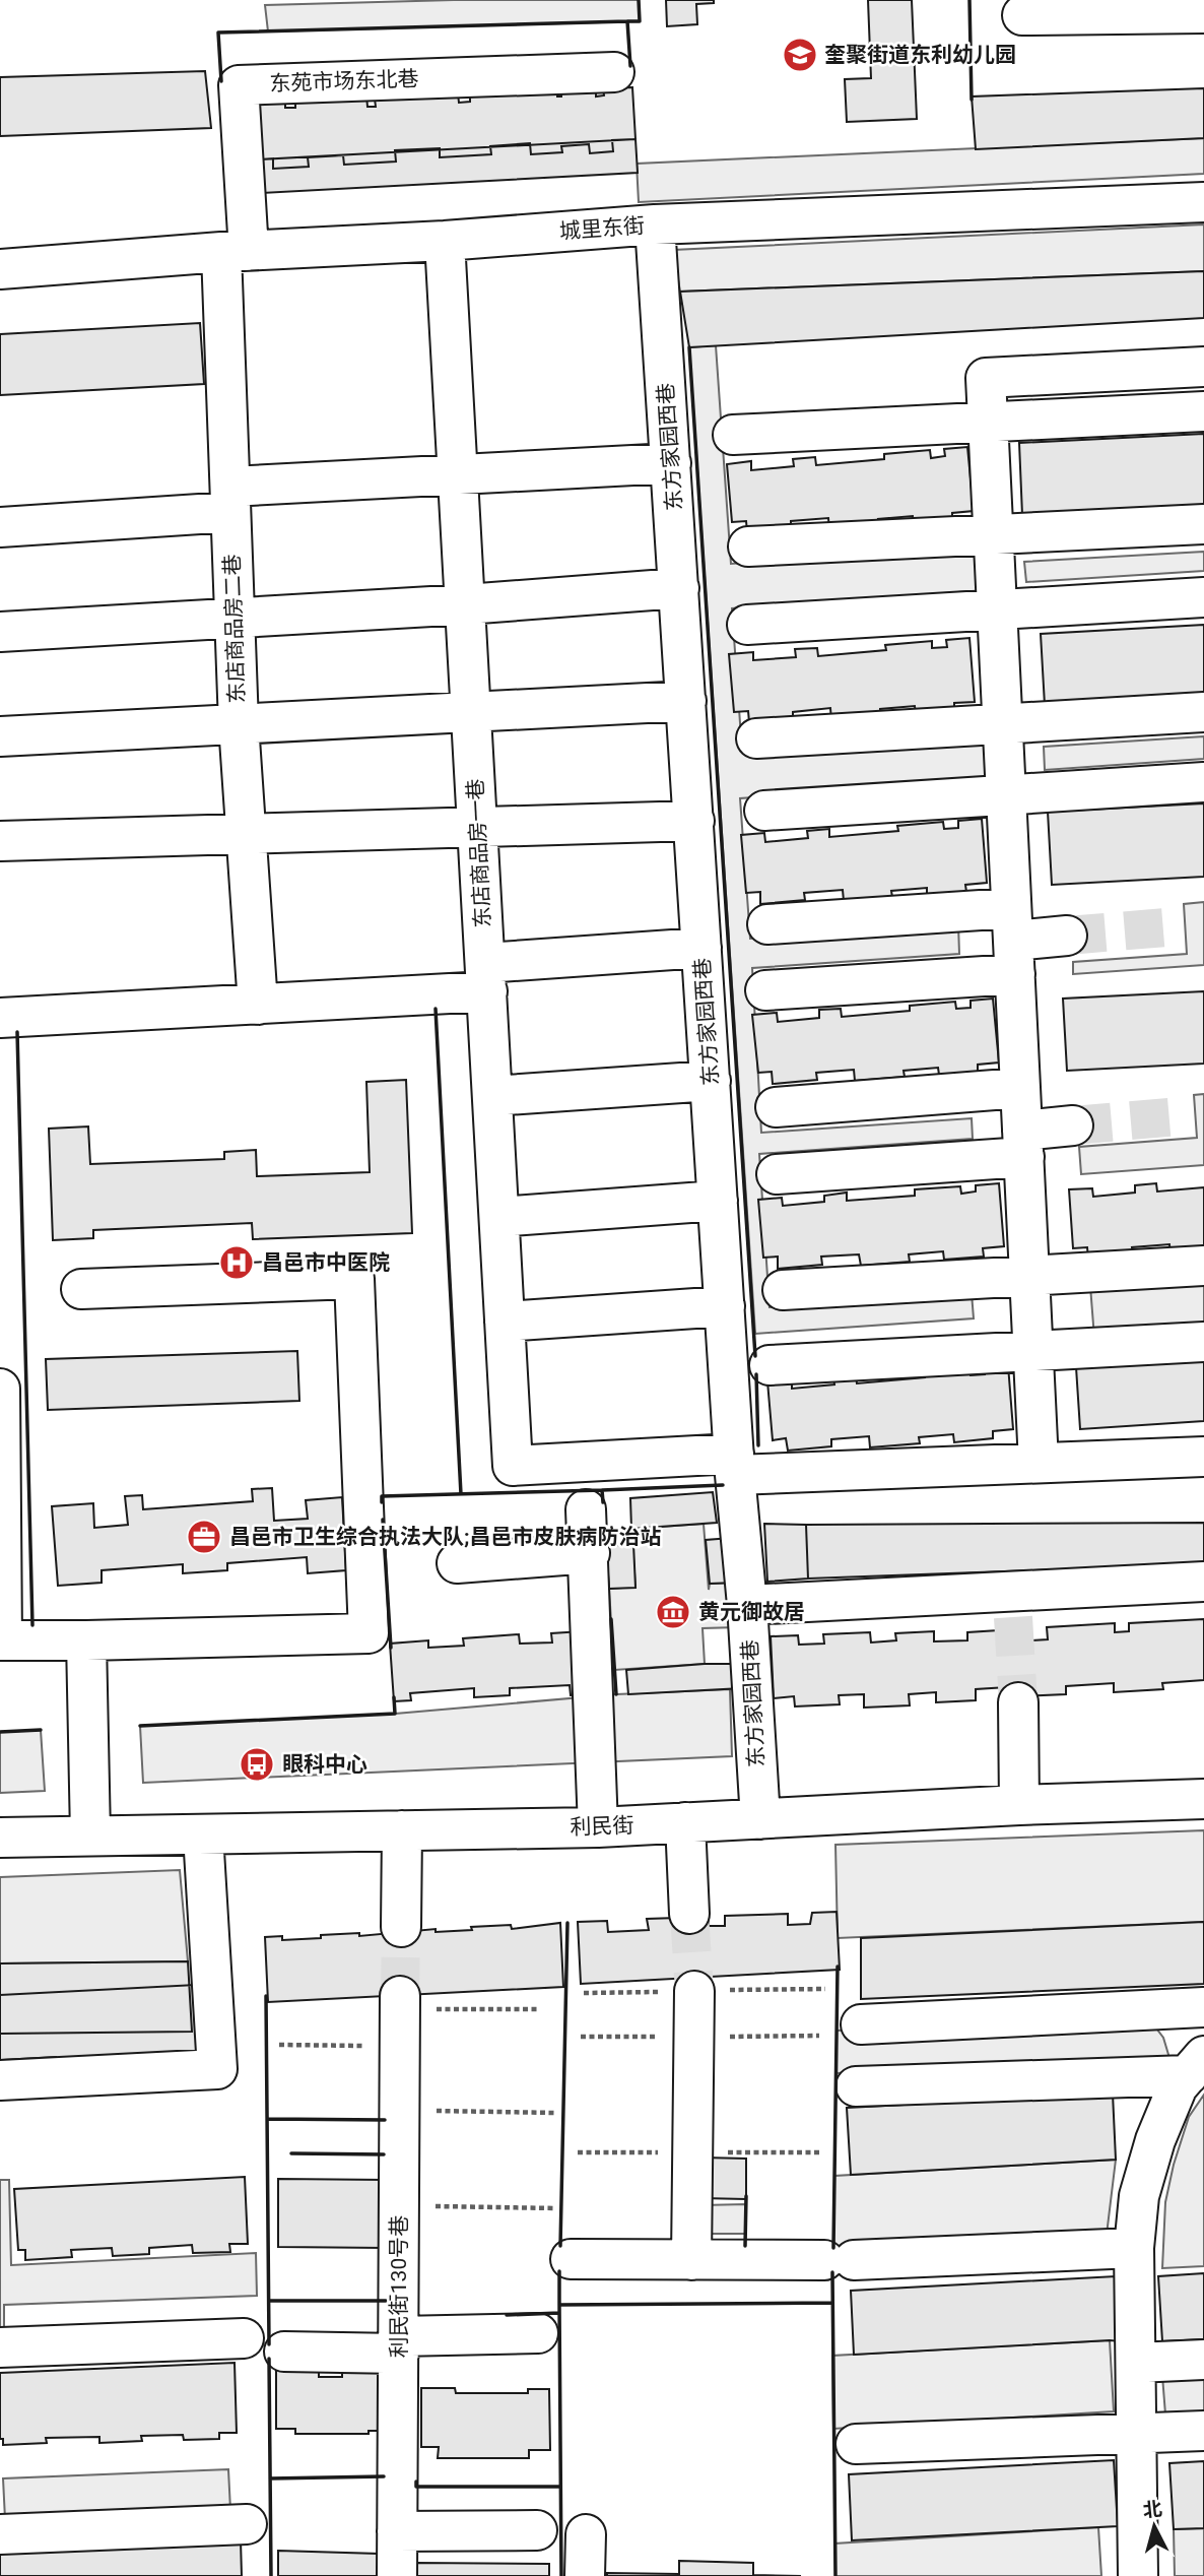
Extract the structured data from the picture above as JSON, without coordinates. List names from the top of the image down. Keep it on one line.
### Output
{"streets":{"street":["东苑市场东北巷","城里东街","东方家园西巷","东店商品房二巷","东店商品房一巷","利民街","利民街130号巷"]},"crossings":[["东苑市场东北巷","城里东街"],["东苑市场东北巷","东店商品房二巷"],["城里东街","东方家园西巷"],["城里东街","东店商品房二巷"],["城里东街","东店商品房一巷"],["东方家园西巷","东店商品房一巷"],["东方家园西巷","利民街"]],"places":{"school or university":["奎聚街道东利幼儿园"],"hospital":["昌邑市中医院"],"office":["昌邑市卫生综合执法大队;昌邑市皮肤病防治站"],"museum":["黄元御故居"],"bus stop":["眼科中心"]},"north":"top"}
